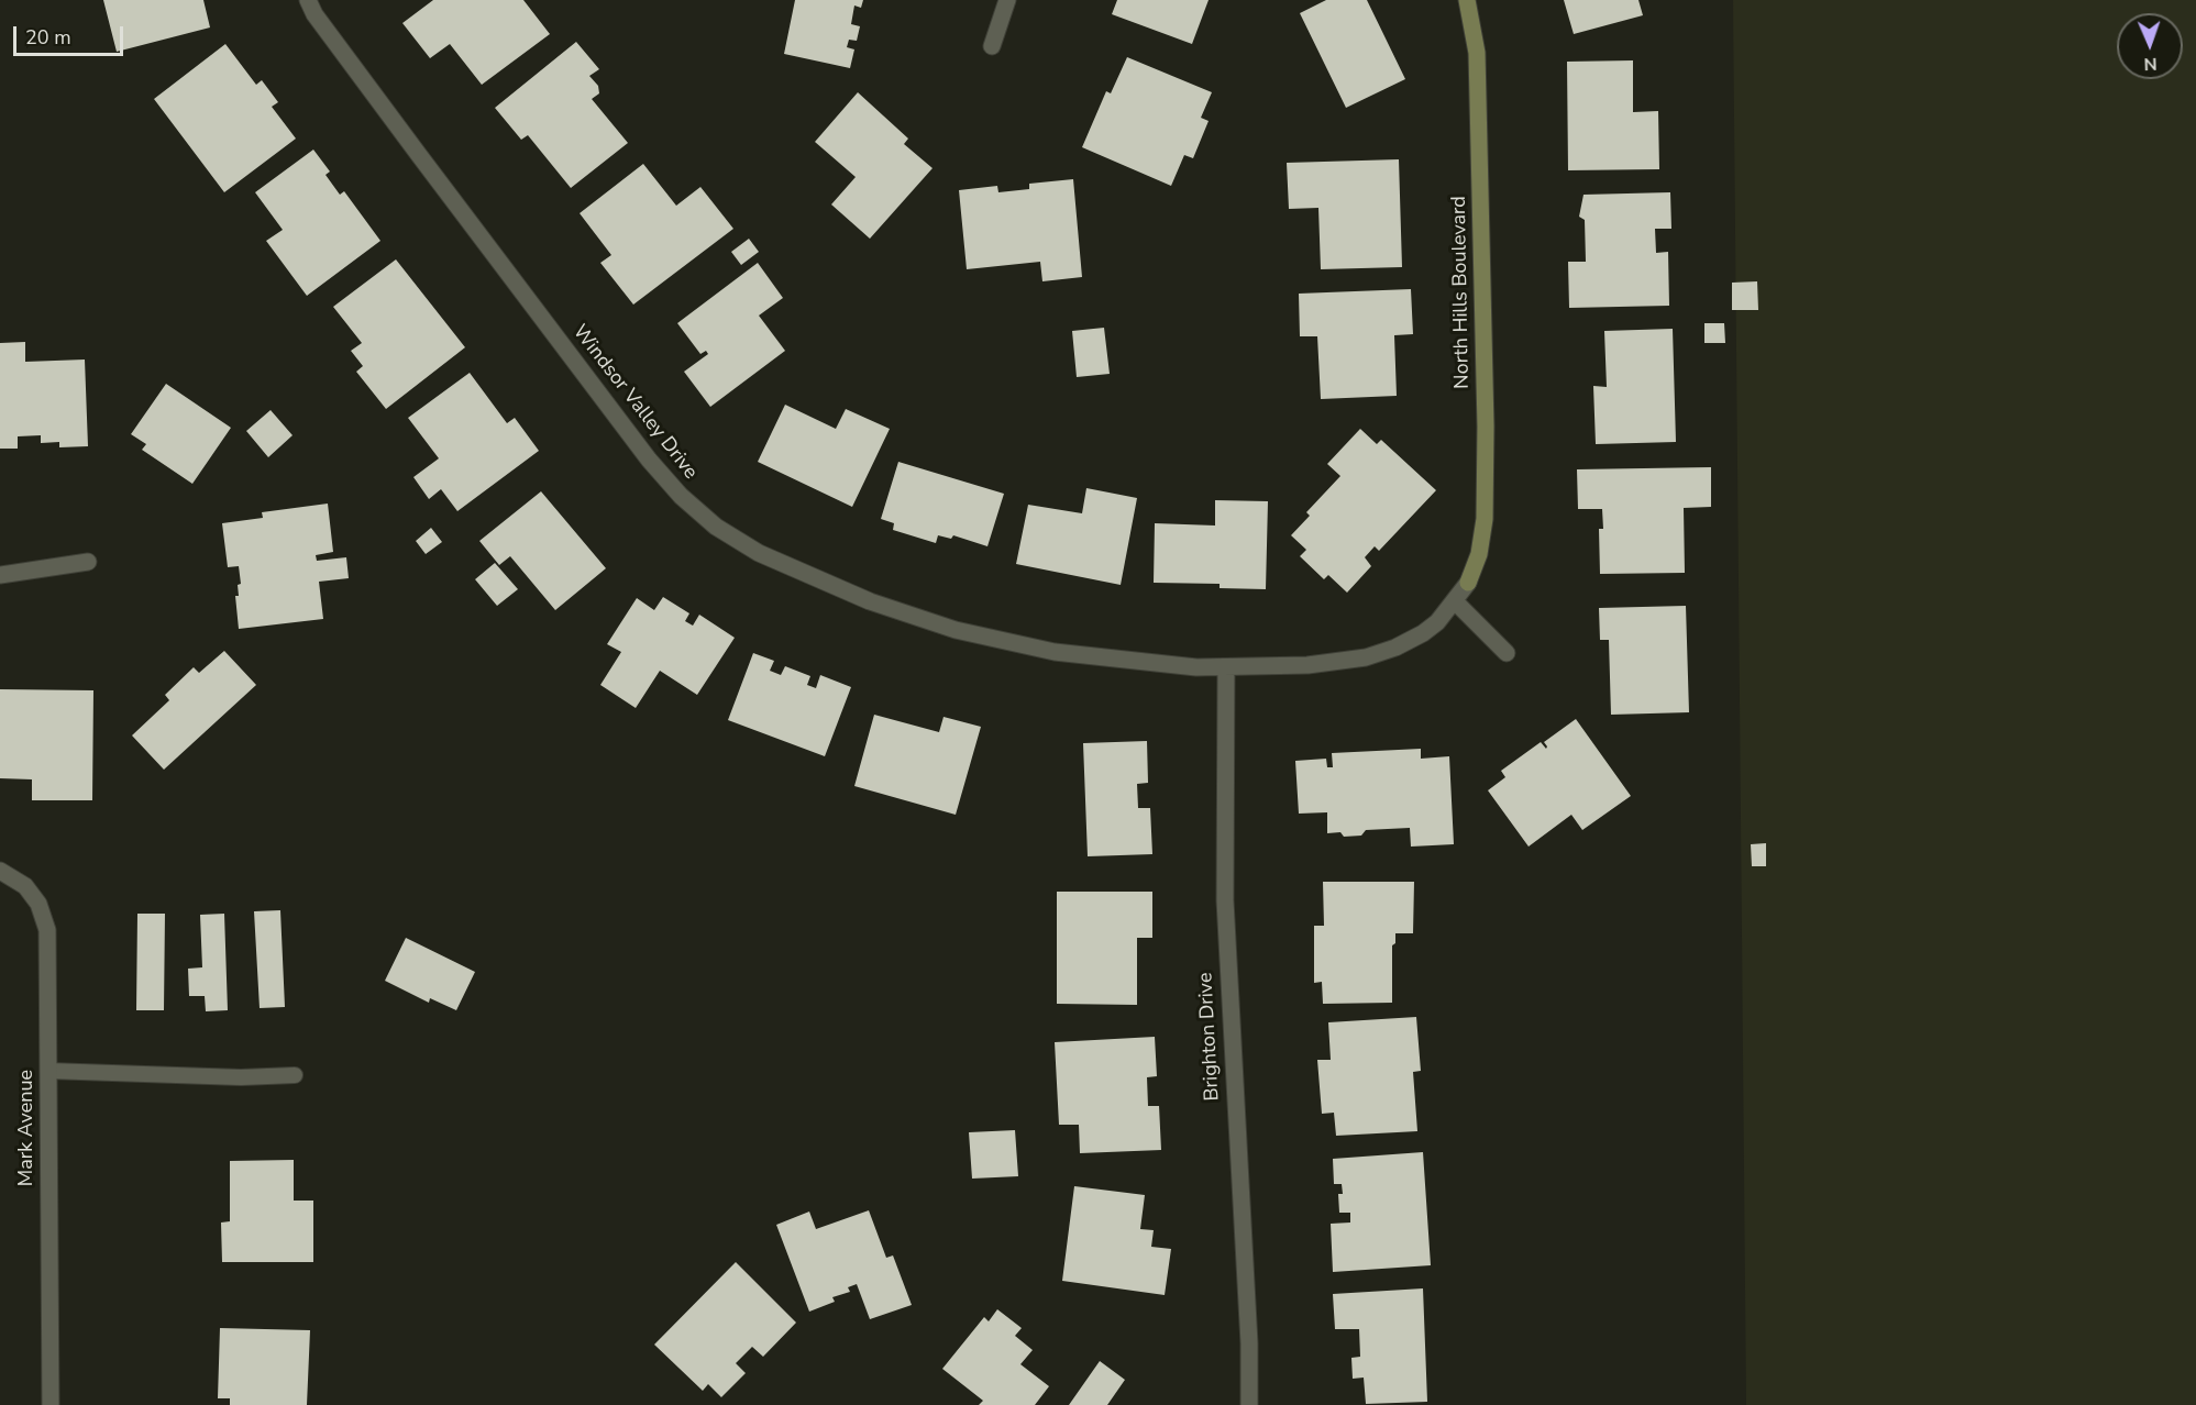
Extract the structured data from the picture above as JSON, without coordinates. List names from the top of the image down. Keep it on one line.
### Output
{"streets":{"street":["North Hills Boulevard","Windsor Valley Drive","Brighton Drive","Mark Avenue"]},"crossings":[["North Hills Boulevard","Windsor Valley Drive"],["Windsor Valley Drive","Brighton Drive"]],"scale_bar":"20 m","north":"bottom"}
